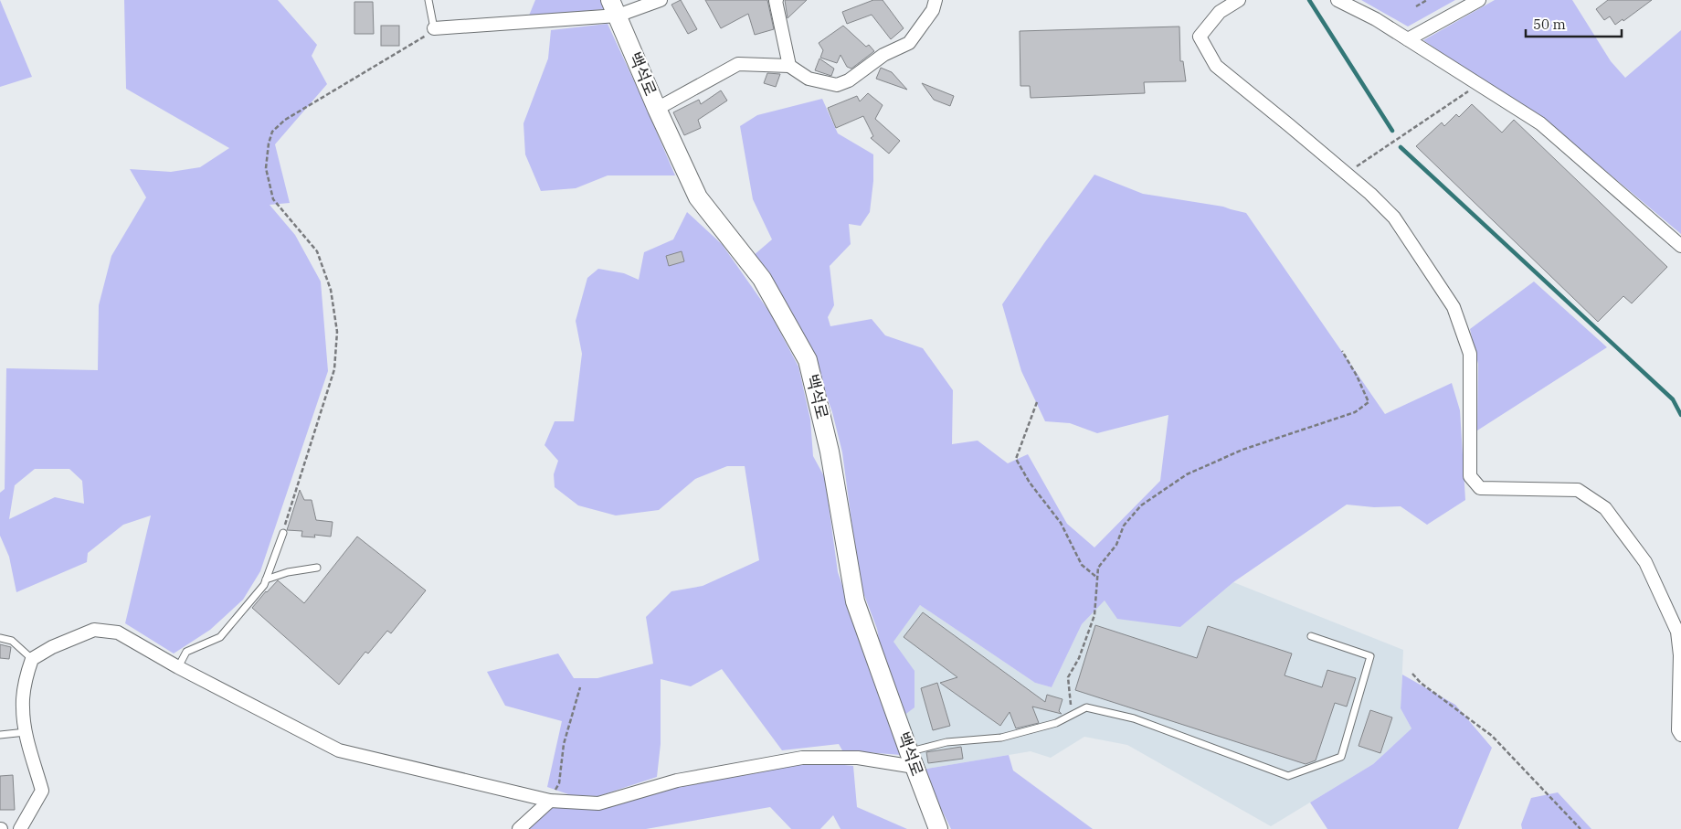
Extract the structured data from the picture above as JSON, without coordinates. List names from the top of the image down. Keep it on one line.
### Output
{"streets":{"street":["백석로"]},"scale_bar":"50 m"}
